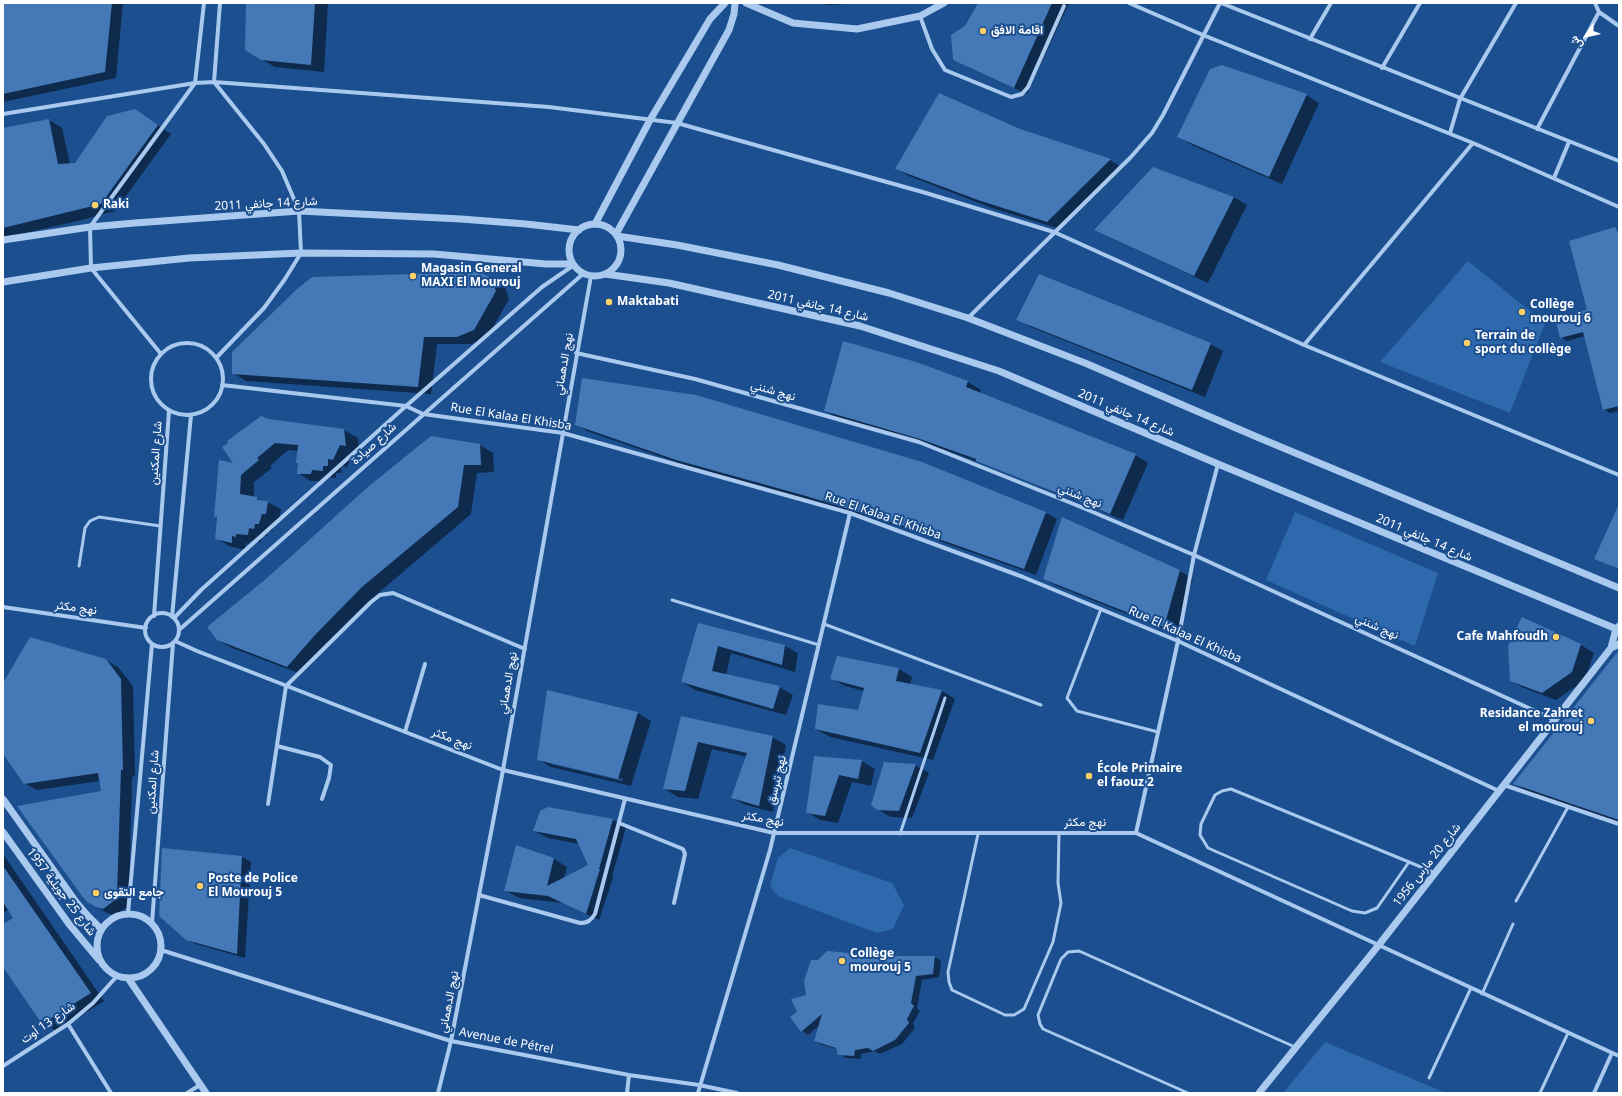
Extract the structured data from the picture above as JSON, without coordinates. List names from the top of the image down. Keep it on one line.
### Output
{"streets":{"street":["شارع 14 جانفي 2011","نهج الدهماني","نهج شنني","Rue El Kalaa El Khisba","شارع صيادة","شارع المكنين","نهج مكثر","نهج تبرسق","شارع 20 مارس 1956","شارع 25 جويلية 1957","شارع 13 أوت","Avenue de Pétrel"]},"crossings":[["شارع 14 جانفي 2011","نهج الدهماني"],["شارع 14 جانفي 2011","شارع صيادة"],["شارع 14 جانفي 2011","شارع 20 مارس 1956"],["نهج الدهماني","نهج شنني"],["نهج الدهماني","Rue El Kalaa El Khisba"],["نهج الدهماني","شارع صيادة"],["نهج الدهماني","نهج مكثر"],["نهج الدهماني","Avenue de Pétrel"],["نهج شنني","شارع 20 مارس 1956"],["Rue El Kalaa El Khisba","شارع صيادة"],["Rue El Kalaa El Khisba","شارع المكنين"],["Rue El Kalaa El Khisba","نهج تبرسق"],["Rue El Kalaa El Khisba","شارع 20 مارس 1956"],["شارع صيادة","شارع المكنين"],["شارع صيادة","نهج مكثر"],["شارع المكنين","نهج مكثر"],["شارع المكنين","شارع 25 جويلية 1957"],["شارع المكنين","شارع 13 أوت"],["شارع المكنين","Avenue de Pétrel"],["نهج مكثر","نهج تبرسق"],["نهج مكثر","شارع 20 مارس 1956"],["نهج تبرسق","Avenue de Pétrel"],["شارع 25 جويلية 1957","شارع 13 أوت"],["شارع 25 جويلية 1957","Avenue de Pétrel"],["شارع 13 أوت","Avenue de Pétrel"]],"places":["اقامة الافق","Raki","Magasin General MAXI El Mourouj","Maktabati","Collège mourouj 6","Terrain de sport du collège","Cafe Mahfoudh","Residance Zahret el mourouj","École Primaire el faouz 2","Poste de Police El Mourouj 5","جامع التقوى","Collège mourouj 5"],"north":"bottom left"}
